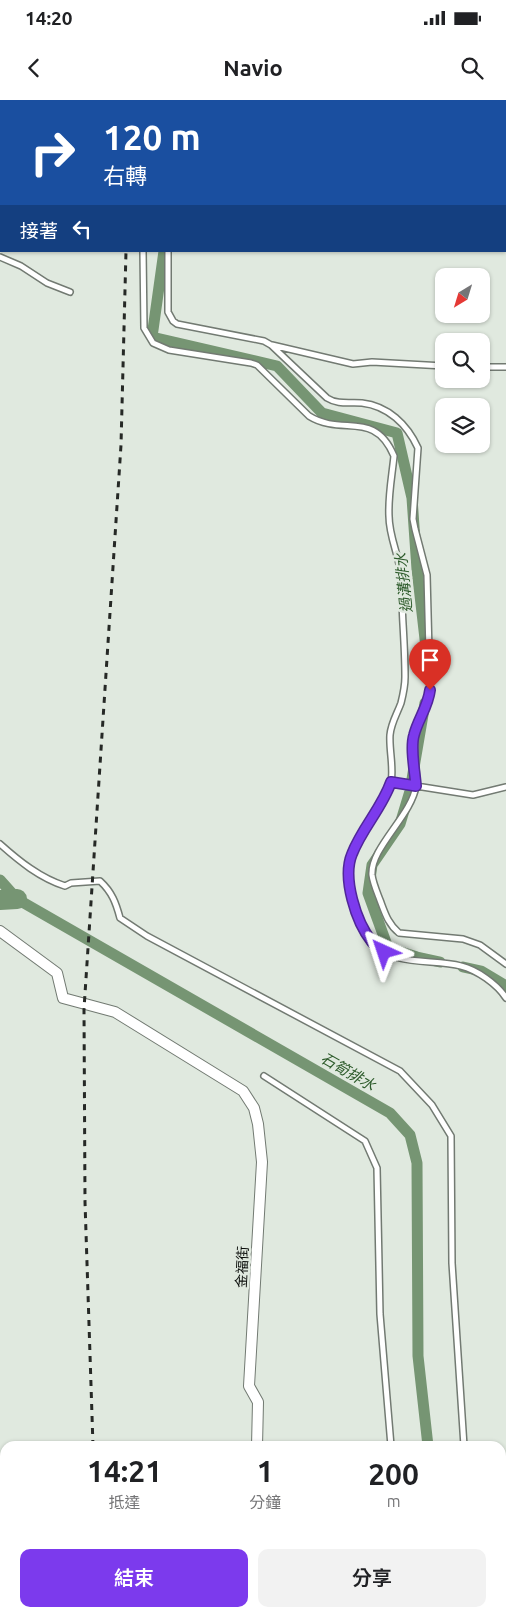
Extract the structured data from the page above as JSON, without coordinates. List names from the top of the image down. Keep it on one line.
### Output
{"streets":{"street":["金福街"]},"water":["過溝排水","石筍排水"],"north":"bottom left","page":{"status":"14:20","header":"Navio","turn":["120 m","右轉"],"then":"接著","eta":["14:21","抵達","1","分鐘","200","m"],"buttons":["結束","分享"]}}
